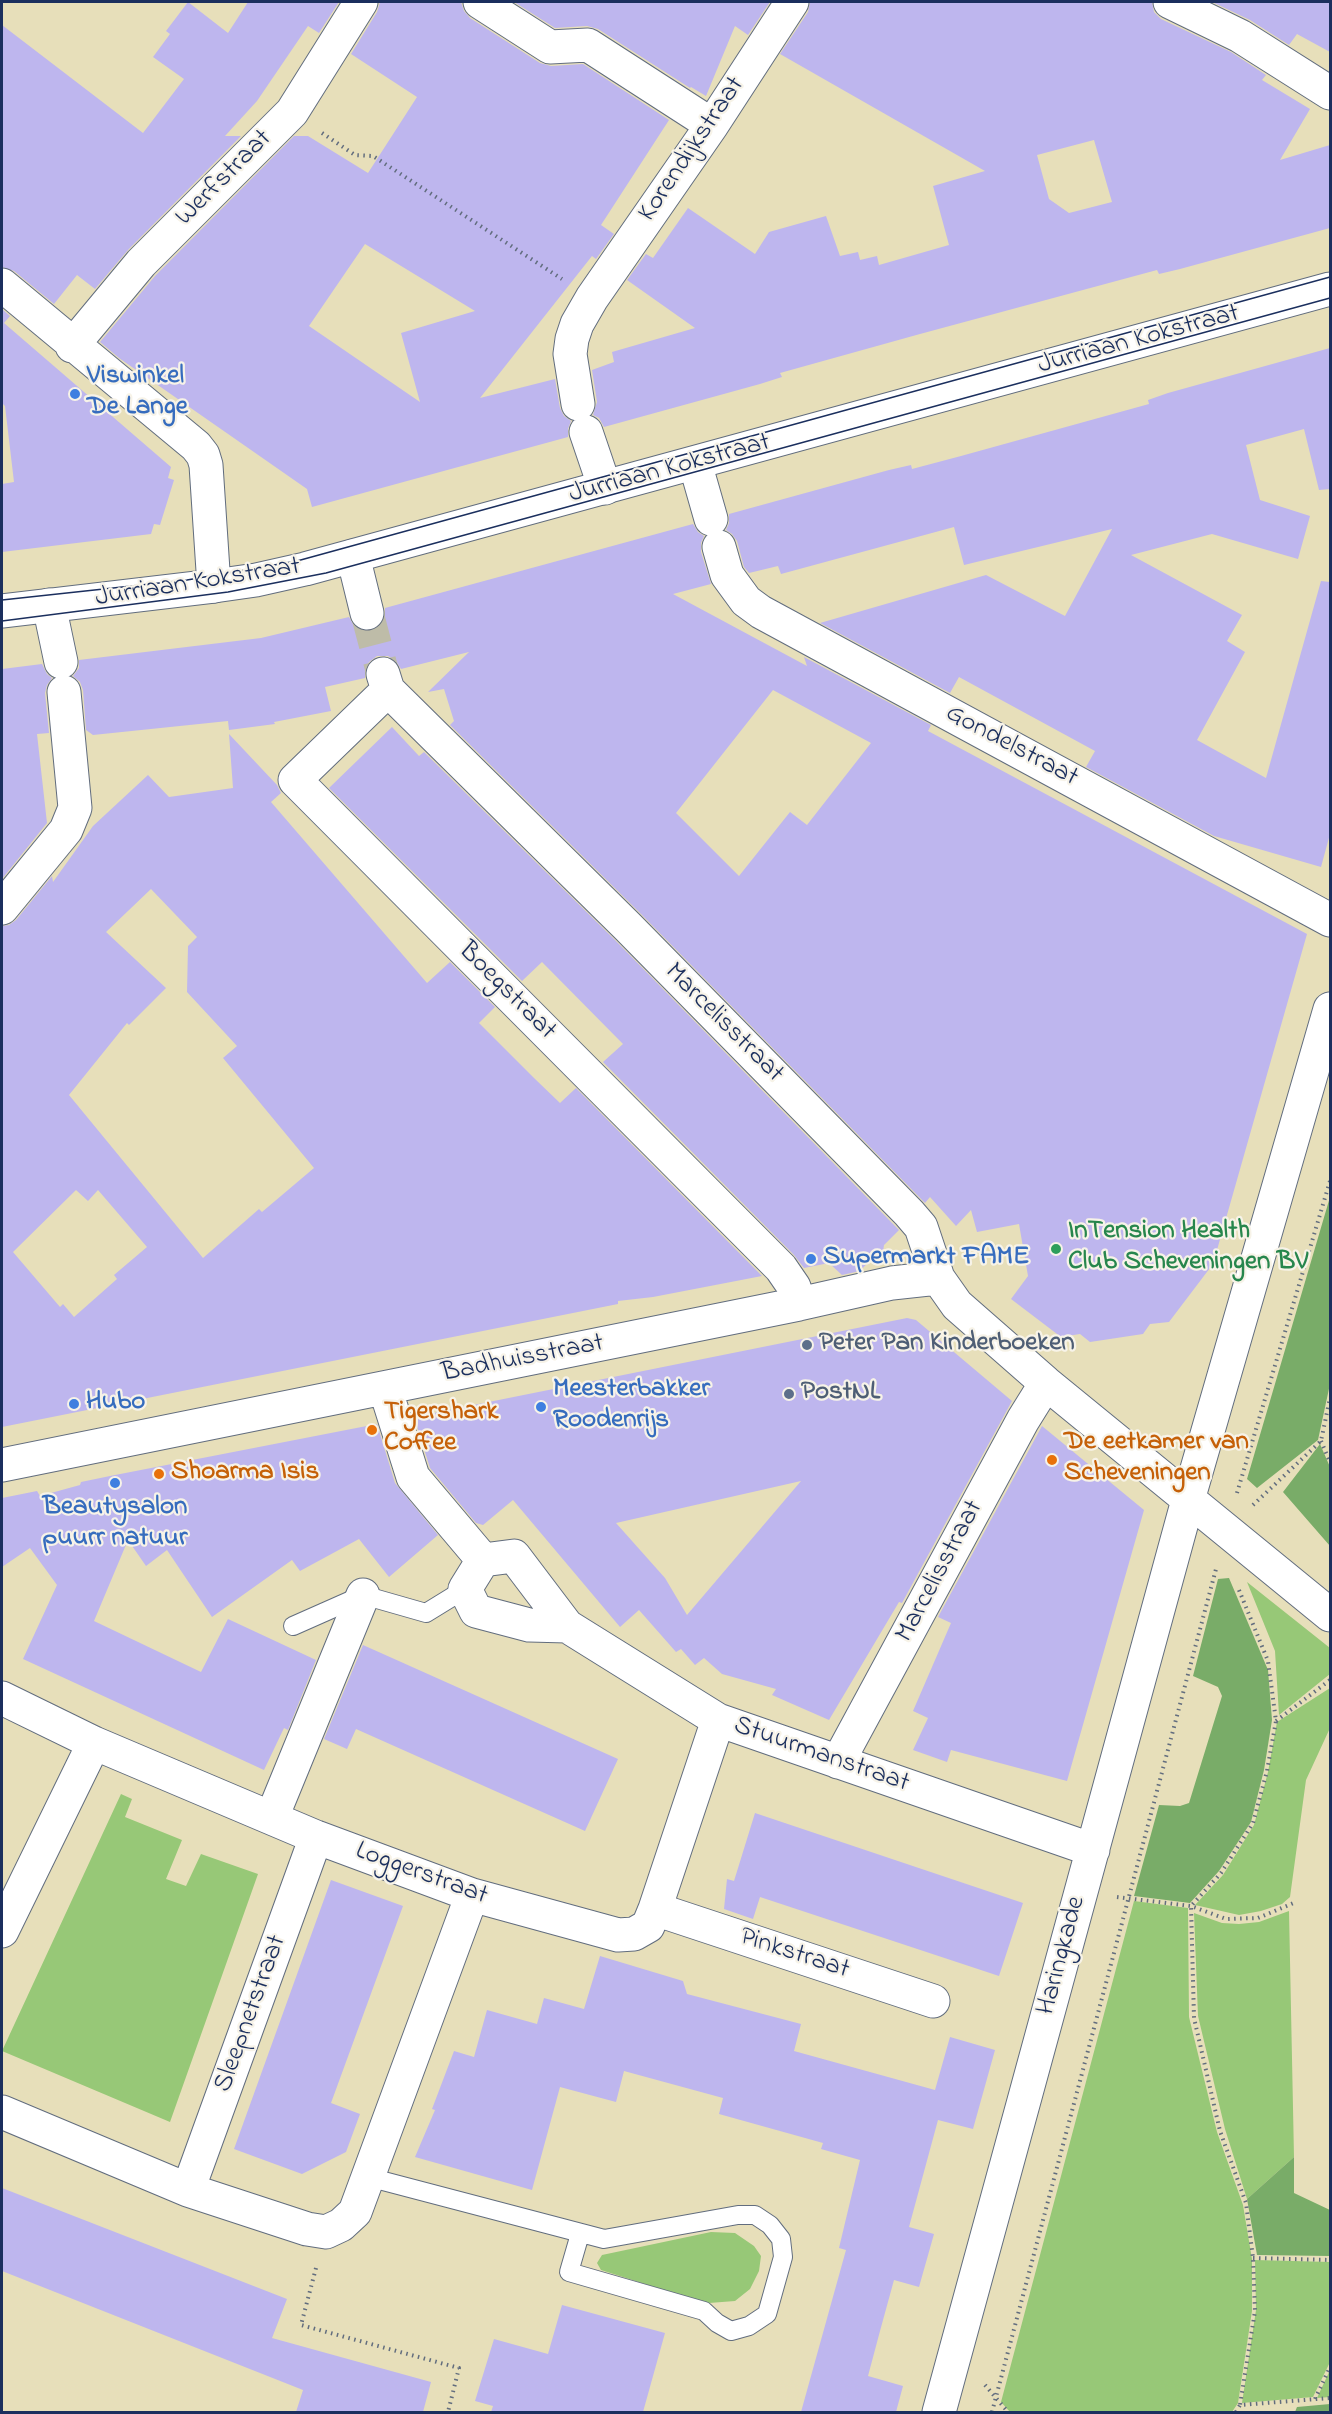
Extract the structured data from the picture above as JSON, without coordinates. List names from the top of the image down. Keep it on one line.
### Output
{"streets":{"street":["Korendijkstraat","Werfstraat","Jurriaan Kokstraat","Gondelstraat","Boegstraat","Marcelisstraat","Badhuisstraat","Stuurmanstraat","Loggerstraat","Pinkstraat","Haringkade","Sleepnetstraat"]},"crossings":[["Korendijkstraat","Jurriaan Kokstraat"],["Jurriaan Kokstraat","Gondelstraat"],["Boegstraat","Marcelisstraat"],["Boegstraat","Badhuisstraat"],["Marcelisstraat","Badhuisstraat"],["Marcelisstraat","Stuurmanstraat"],["Marcelisstraat","Haringkade"],["Stuurmanstraat","Loggerstraat"],["Stuurmanstraat","Haringkade"],["Loggerstraat","Pinkstraat"],["Loggerstraat","Sleepnetstraat"]],"places":["Viswinkel De Lange","InTension Health Club Scheveningen BV","Supermarkt FAME","Peter Pan Kinderboeken","PostNL","Hubo","Meesterbakker Roodenrijs","Tigershark Coffee","De eetkamer van Scheveningen","Shoarma Isis","Beautysalon puurr natuur"]}
